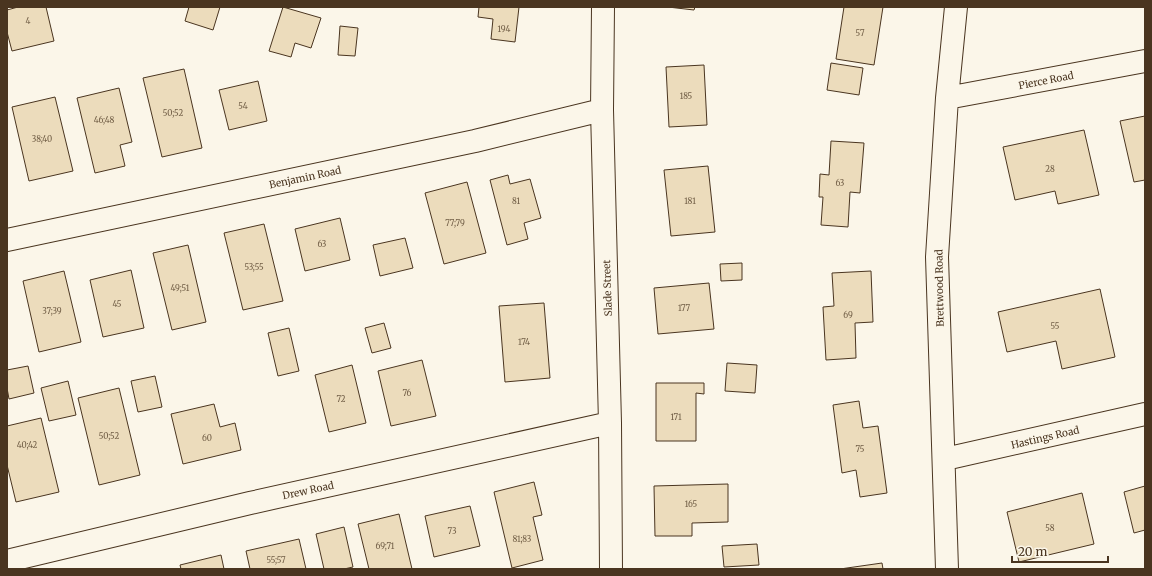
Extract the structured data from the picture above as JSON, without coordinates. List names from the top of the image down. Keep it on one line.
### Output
{"streets":{"street":["Pierce Road","Benjamin Road","Slade Street","Brettwood Road","Hastings Road","Drew Road"]},"crossings":[["Pierce Road","Brettwood Road"],["Benjamin Road","Slade Street"],["Slade Street","Drew Road"],["Brettwood Road","Hastings Road"]],"house_numbers":["4","194","57","185","54","50;52","46;48","38;40","28","63","81","181","77;79","63","53;55","49;51","45","177","37;39","69","55","174","76","72","171","50;52","60","40;42","75","165","58","73","81;83","69;71","55;57"],"scale_bar":"20 m"}
